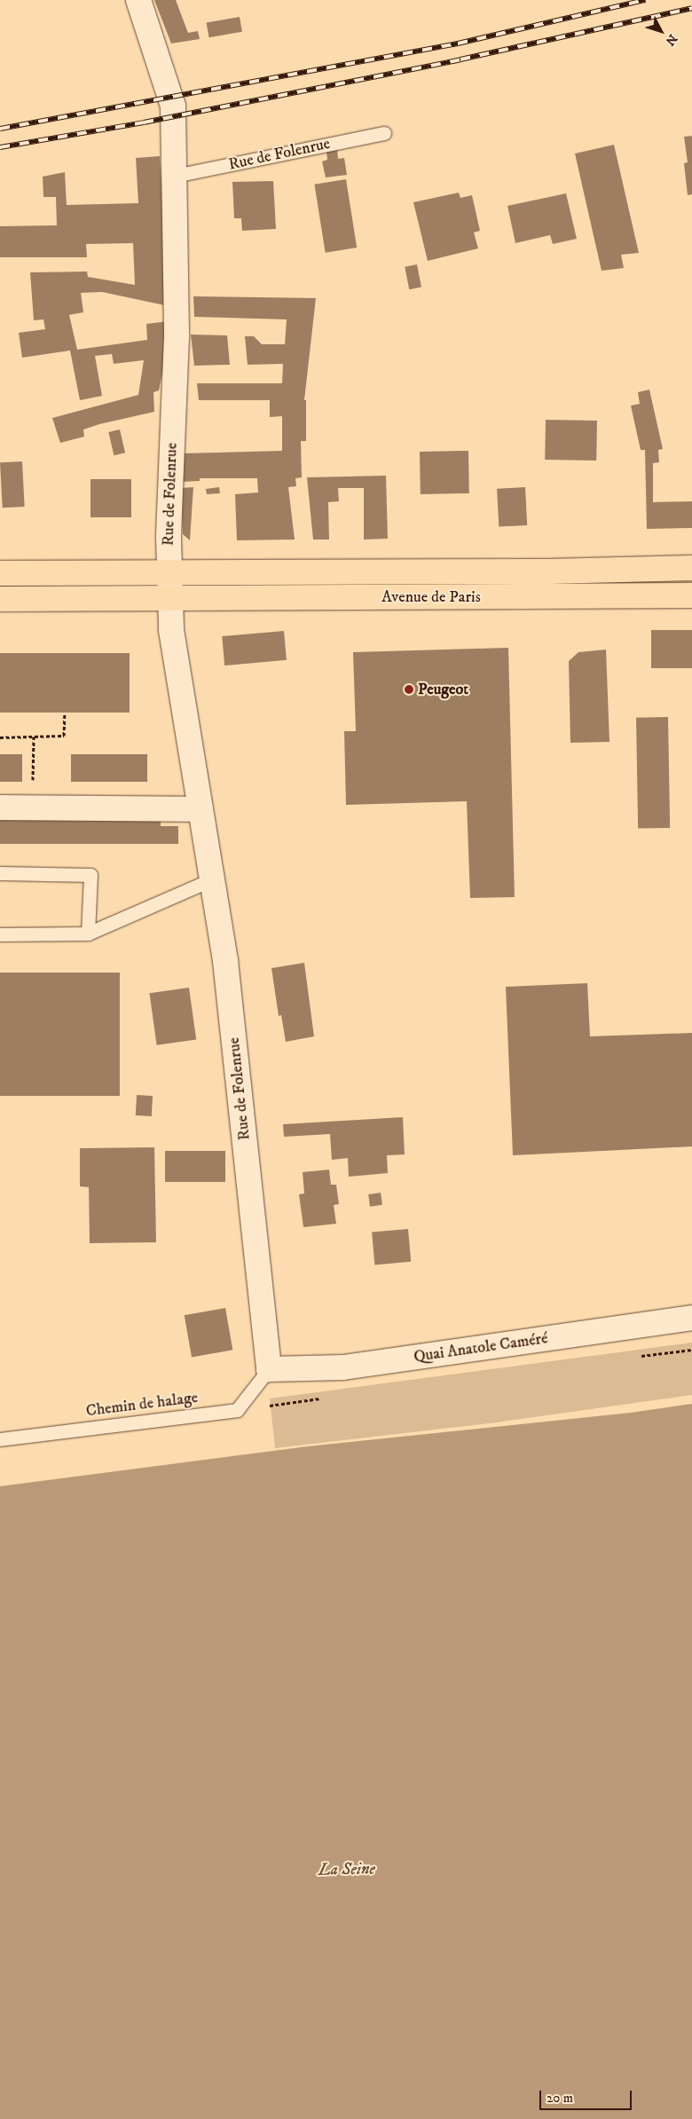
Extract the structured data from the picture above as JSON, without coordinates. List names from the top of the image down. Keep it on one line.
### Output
{"streets":{"main road":["Avenue de Paris"],"street":["Rue de Folenrue","Quai Anatole Caméré"],"lane":["Chemin de halage"]},"crossings":[["Rue de Folenrue","Avenue de Paris"],["Rue de Folenrue","Quai Anatole Caméré"],["Rue de Folenrue","Chemin de halage"],["Quai Anatole Caméré","Chemin de halage"]],"water":["La Seine"],"places":["Peugeot"],"scale_bar":"20 m","north":"bottom right"}
